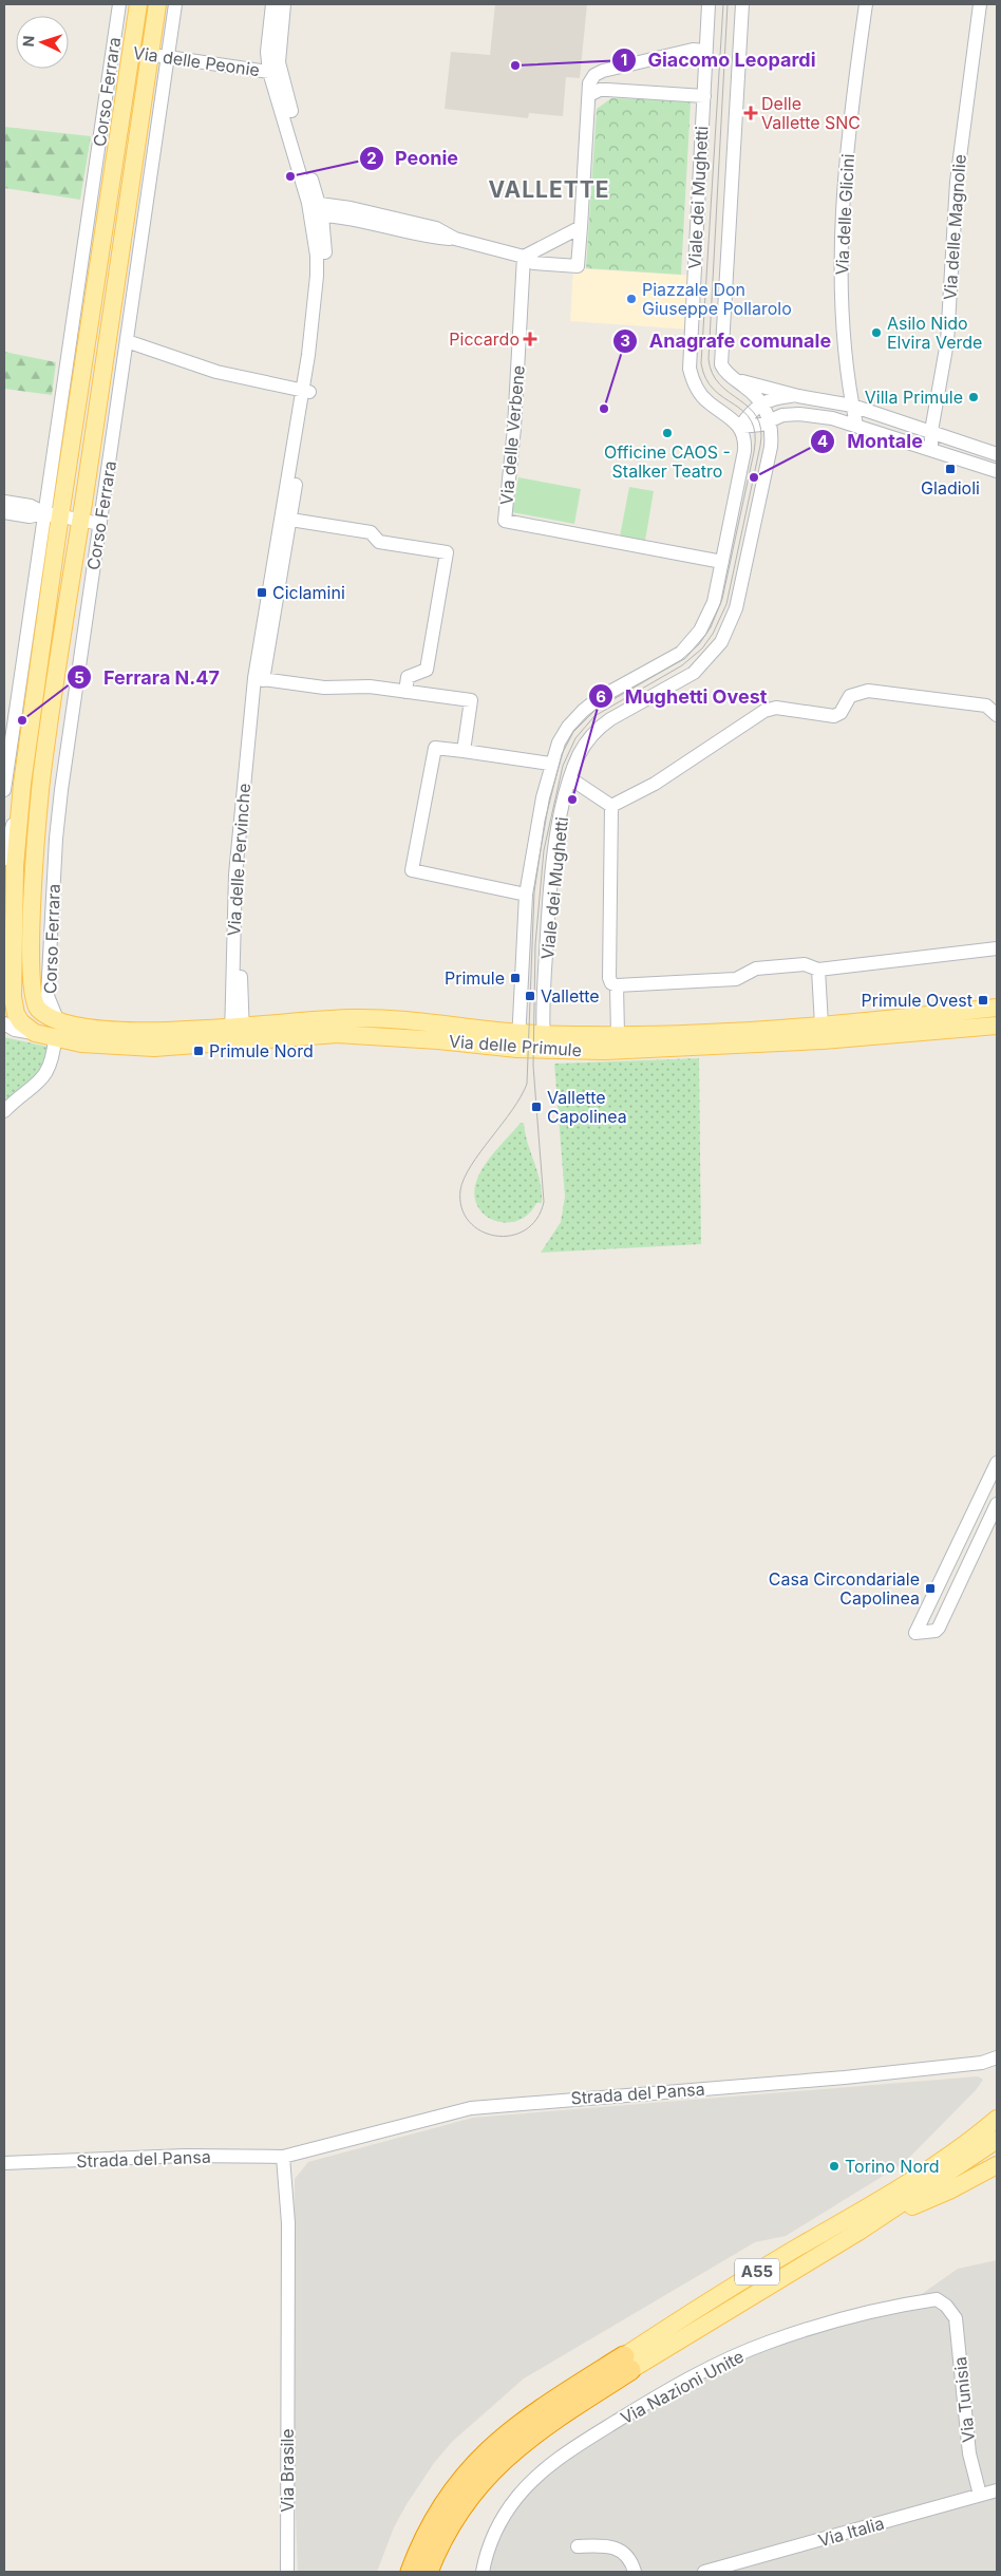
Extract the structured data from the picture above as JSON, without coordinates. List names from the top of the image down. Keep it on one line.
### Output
{"streets":{"highway":["A55"],"main road":["Corso Ferrara","Via delle Primule"],"street":["Via delle Peonie","Viale dei Mughetti","Via delle Glicini","Via delle Magnolie","Via delle Verbene","Via delle Pervinche","Strada del Pansa","Via Nazioni Unite","Via Tunisia","Via Brasile","Via Italia"]},"crossings":[["Via delle Peonie","Corso Ferrara"],["Via delle Peonie","Via delle Pervinche"],["Corso Ferrara","Via delle Primule"],["Viale dei Mughetti","Via delle Verbene"],["Viale dei Mughetti","Via delle Primule"],["Via delle Pervinche","Via delle Primule"],["Strada del Pansa","Via Brasile"],["Via Nazioni Unite","Via Tunisia"],["Via Tunisia","Via Italia"]],"districts":["VALLETTE"],"places":{"other":["Giacomo Leopardi","Peonie","Piazzale Don Giuseppe Pollarolo","Asilo Nido Elvira Verde","Villa Primule","Anagrafe comunale","Officine CAOS - Stalker Teatro","Montale","Ferrara N.47","Mughetti Ovest","Torino Nord"],"health":["Delle Vallette SNC","Piccardo"],"transit":["Gladioli","Ciclamini","Primule","Vallette","Primule Ovest","Primule Nord","Vallette Capolinea","Casa Circondariale Capolinea"]},"north":"left"}
